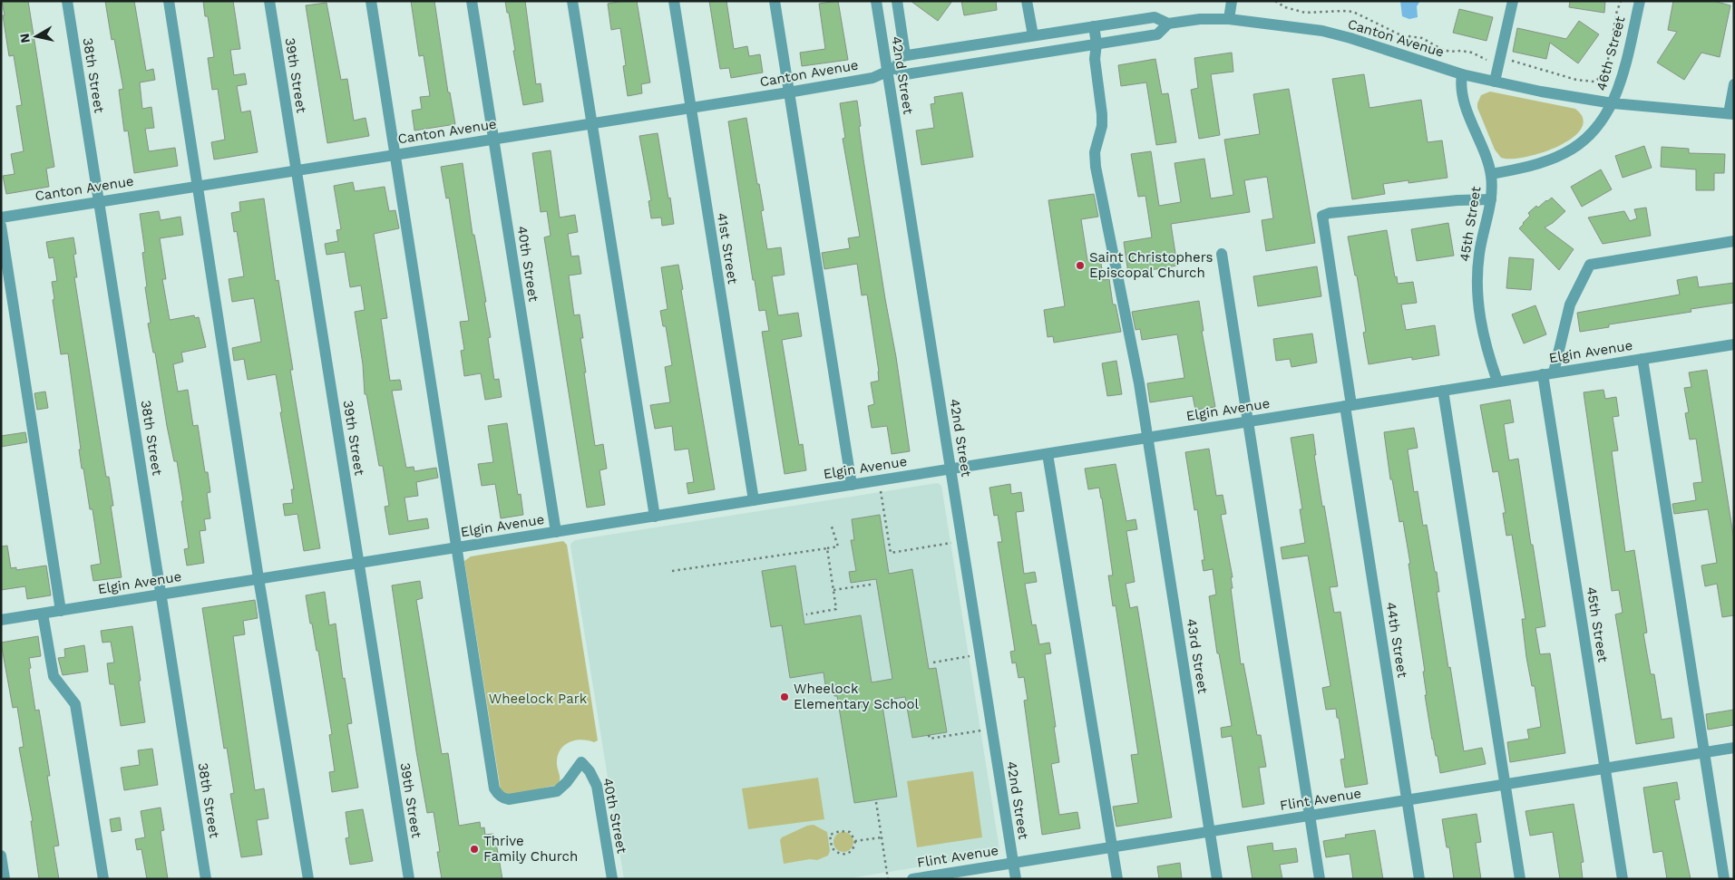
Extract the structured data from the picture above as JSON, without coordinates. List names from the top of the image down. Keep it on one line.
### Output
{"streets":{"street":["Canton Avenue","46th Street","38th Street","39th Street","42nd Street","45th Street","41st Street","40th Street","Elgin Avenue","44th Street","43rd Street","Flint Avenue"]},"crossings":[["Canton Avenue","46th Street"],["Canton Avenue","38th Street"],["Canton Avenue","39th Street"],["Canton Avenue","42nd Street"],["Canton Avenue","45th Street"],["Canton Avenue","41st Street"],["Canton Avenue","40th Street"],["Canton Avenue","43rd Street"],["46th Street","45th Street"],["38th Street","Elgin Avenue"],["39th Street","Elgin Avenue"],["42nd Street","Elgin Avenue"],["42nd Street","Flint Avenue"],["45th Street","Elgin Avenue"],["45th Street","44th Street"],["45th Street","Flint Avenue"],["41st Street","Elgin Avenue"],["40th Street","Elgin Avenue"],["Elgin Avenue","44th Street"],["Elgin Avenue","43rd Street"],["44th Street","Flint Avenue"],["43rd Street","Flint Avenue"]],"parks":["Wheelock Park"],"places":["Saint Christophers Episcopal Church","Wheelock Elementary School","Thrive Family Church"],"north":"left"}
